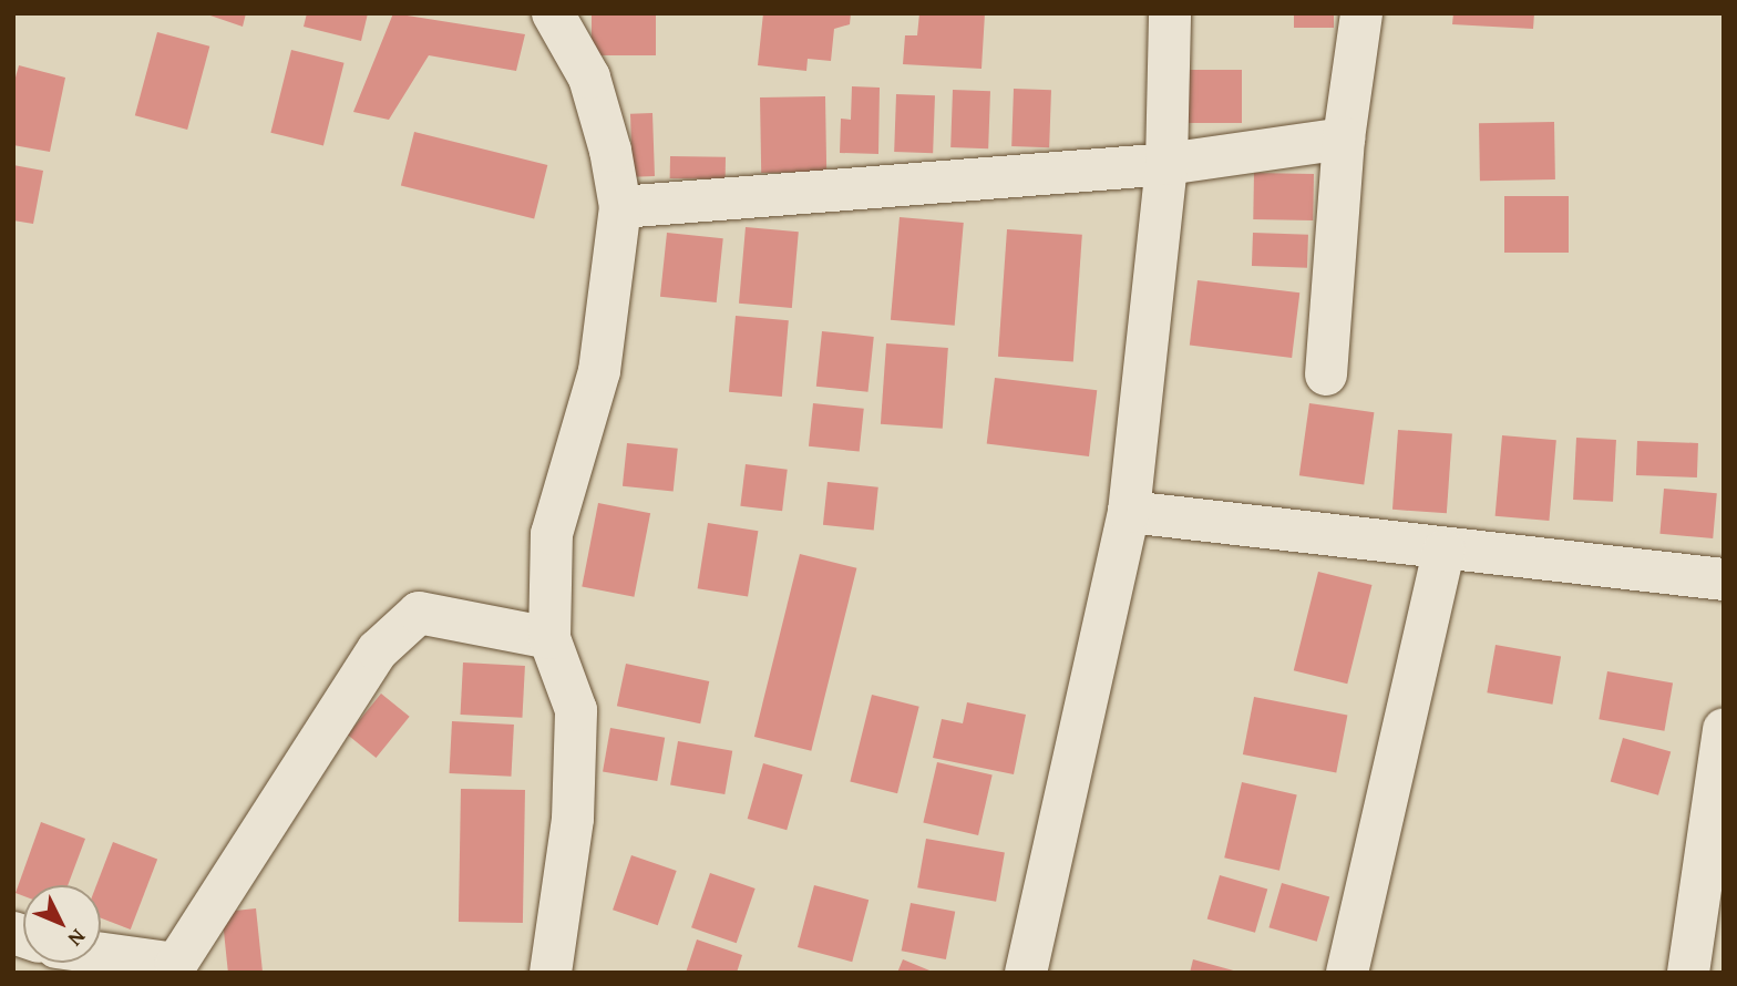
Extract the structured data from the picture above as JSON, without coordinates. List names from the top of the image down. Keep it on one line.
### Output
{"north":"bottom right"}
